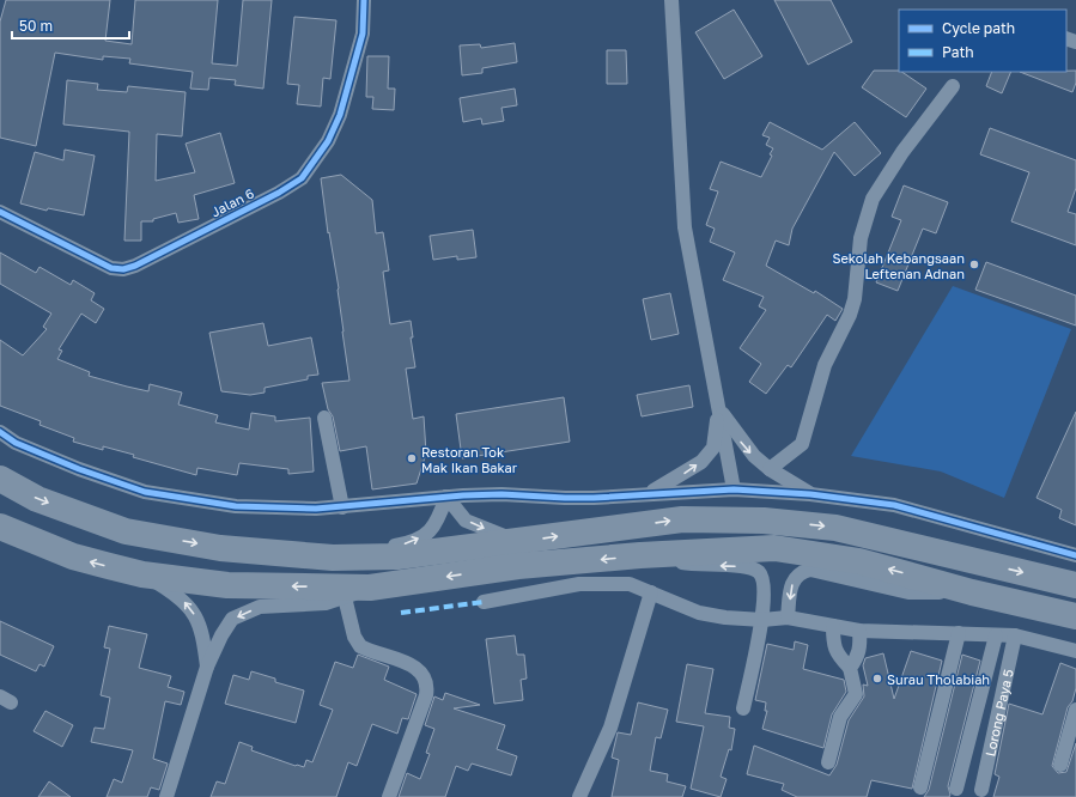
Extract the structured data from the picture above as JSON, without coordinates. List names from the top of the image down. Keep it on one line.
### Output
{"streets":{"street":["Jalan 6","Lorong Paya 5"]},"places":["Sekolah Kebangsaan Leftenan Adnan","Restoran Tok Mak Ikan Bakar","Surau Tholabiah"],"legend":["Cycle path","Path"],"scale_bar":"50 m"}
